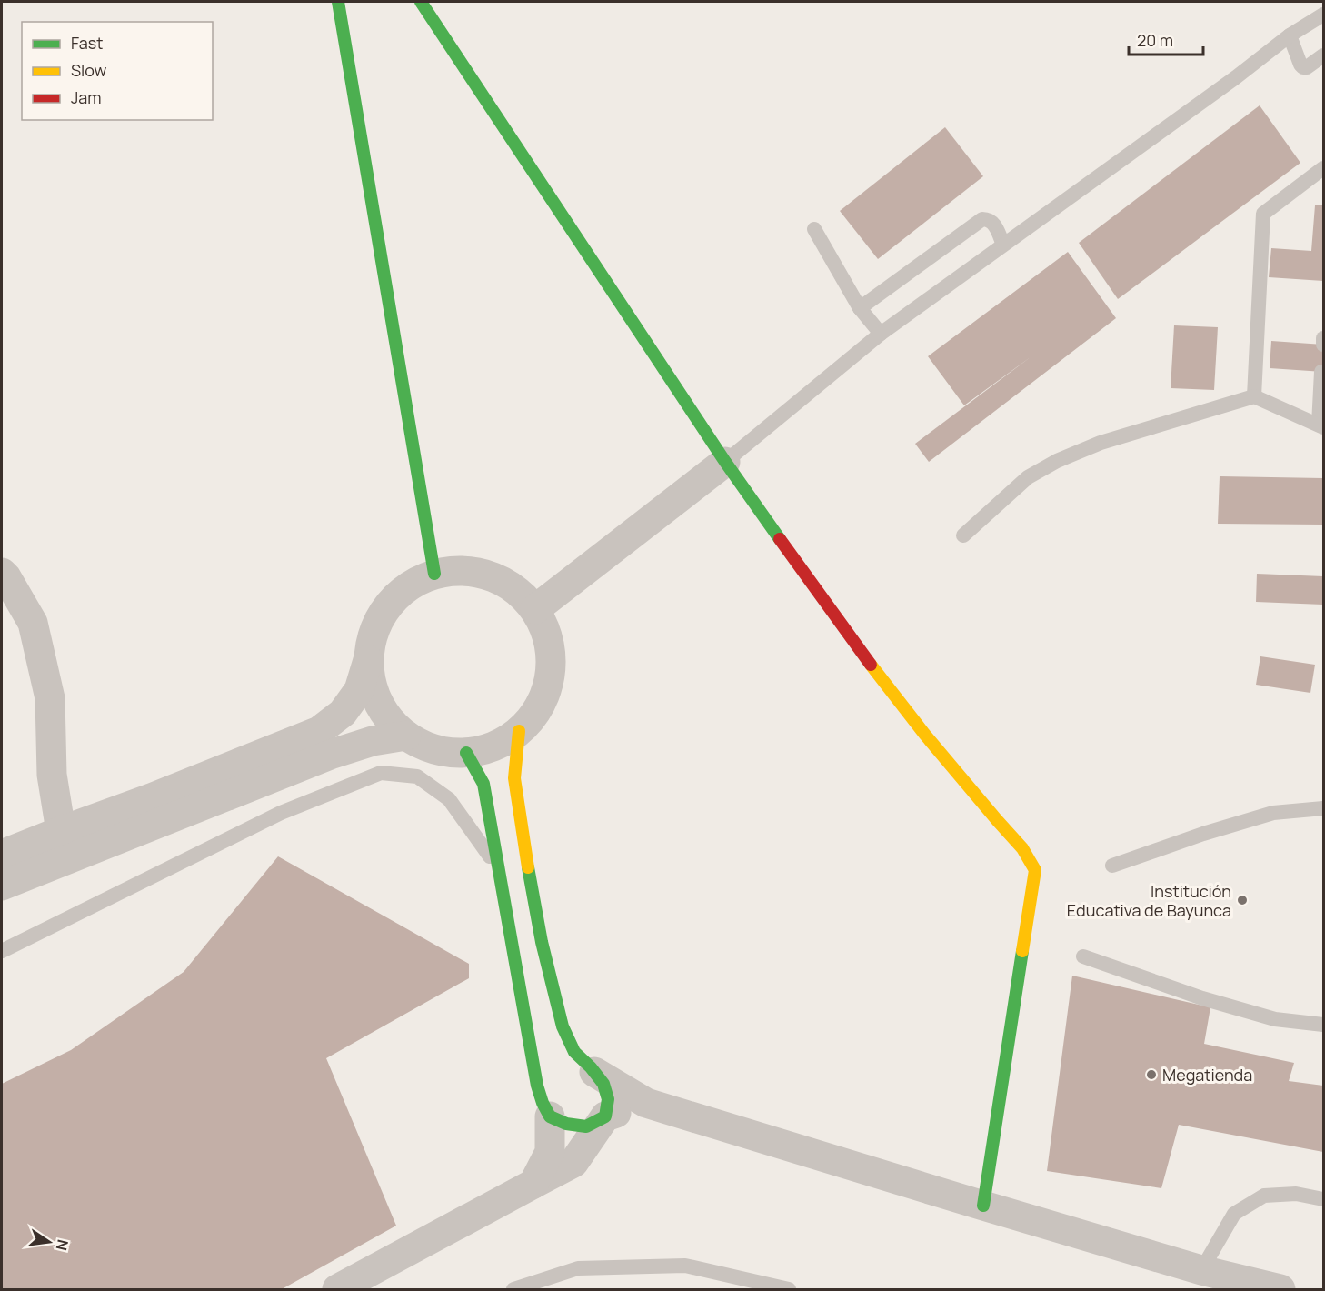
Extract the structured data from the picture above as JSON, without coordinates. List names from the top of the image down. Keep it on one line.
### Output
{"places":["Institución Educativa de Bayunca","Megatienda"],"legend":["Fast","Slow","Jam"],"scale_bar":"20 m","north":"right"}
